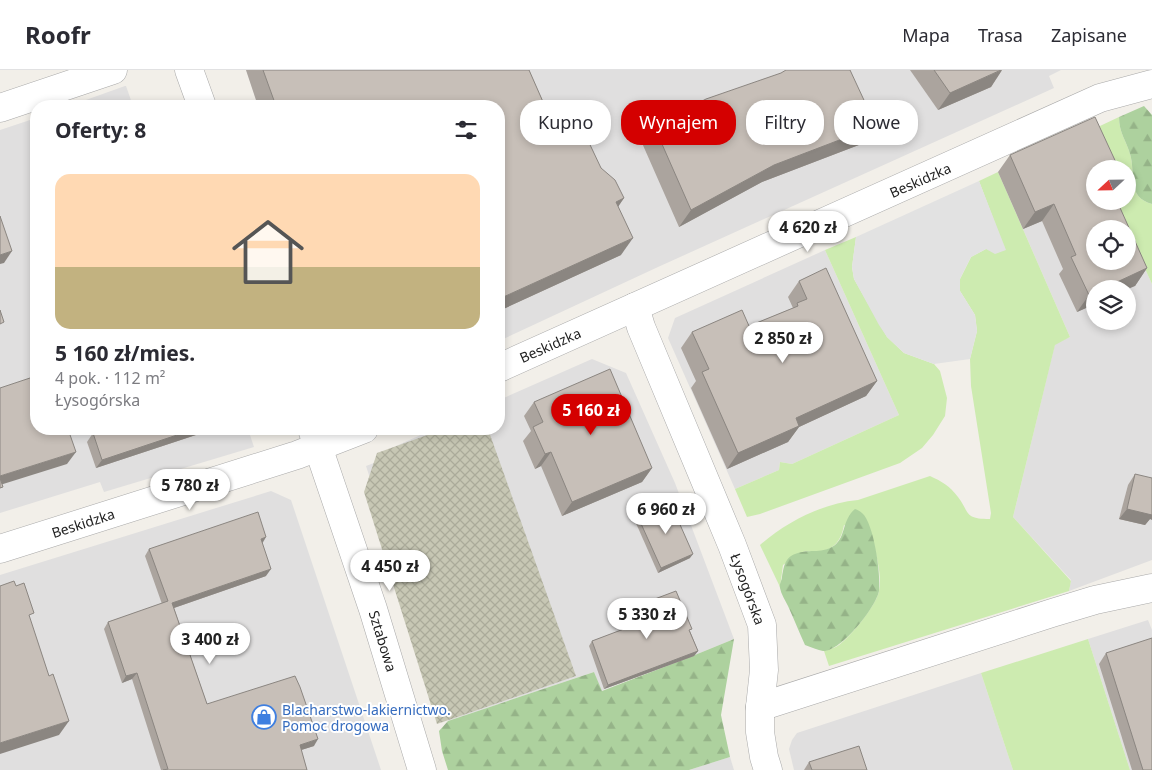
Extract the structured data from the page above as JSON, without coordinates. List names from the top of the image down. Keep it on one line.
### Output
{"streets":{"street":["Beskidzka","Łysogórska","Sztabowa"]},"crossings":[["Beskidzka","Łysogórska"],["Beskidzka","Sztabowa"]],"places":{"shop":["Blacharstwo-lakiernictwo. Pomoc drogowa"]},"north":"left","page":{"header":"Roofr","nav":["Mapa","Trasa","Zapisane"],"chip":["Kupno","Wynajem","Filtry","Nowe"],"heading":"Oferty: 8","list":[{"name":"5 160 zł/mies.","note":"4 pok. · 112 m² · Łysogórska"}],"price":["4 620 zł","2 850 zł","5 160 zł","5 780 zł","6 960 zł","4 450 zł","5 330 zł","3 400 zł"]}}
